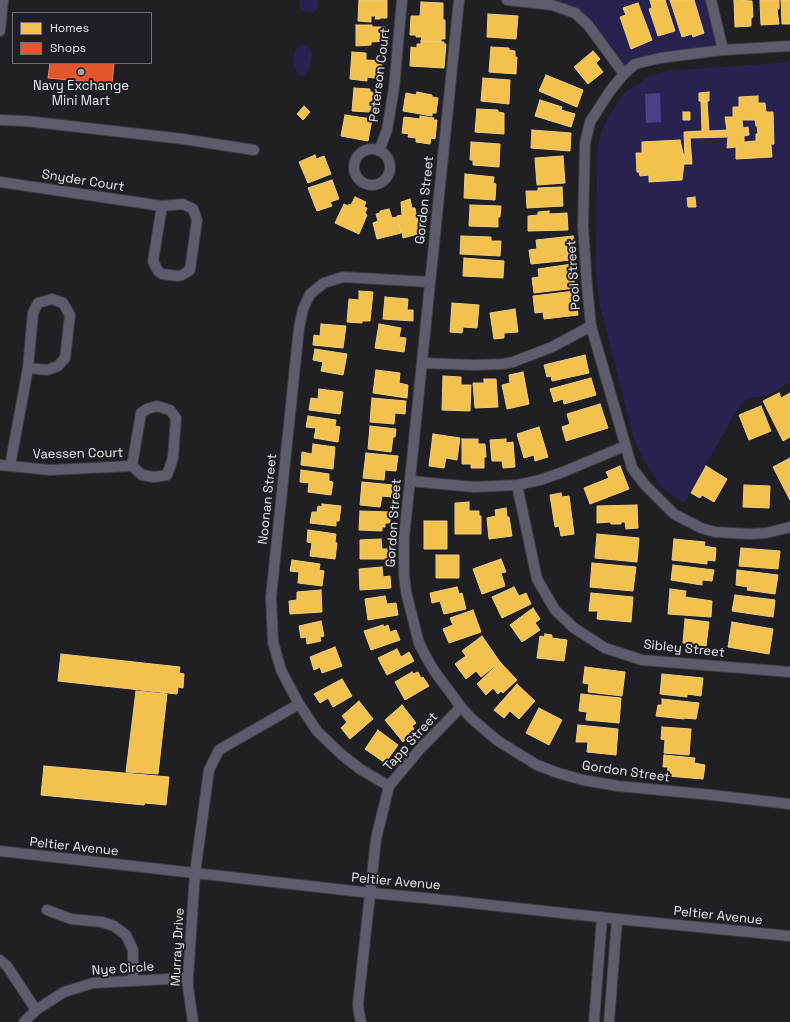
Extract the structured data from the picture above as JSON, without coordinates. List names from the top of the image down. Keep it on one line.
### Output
{"streets":{"street":["Peterson Court","Snyder Court","Gordon Street","Pool Street","Vaessen Court","Noonan Street","Sibley Street","Tapp Street","Peltier Avenue","Murray Drive","Nye Circle"]},"crossings":[["Gordon Street","Noonan Street"],["Gordon Street","Tapp Street"],["Noonan Street","Tapp Street"],["Noonan Street","Murray Drive"],["Tapp Street","Peltier Avenue"],["Peltier Avenue","Murray Drive"],["Murray Drive","Nye Circle"]],"places":["Navy Exchange Mini Mart"],"legend":["Homes","Shops"]}
